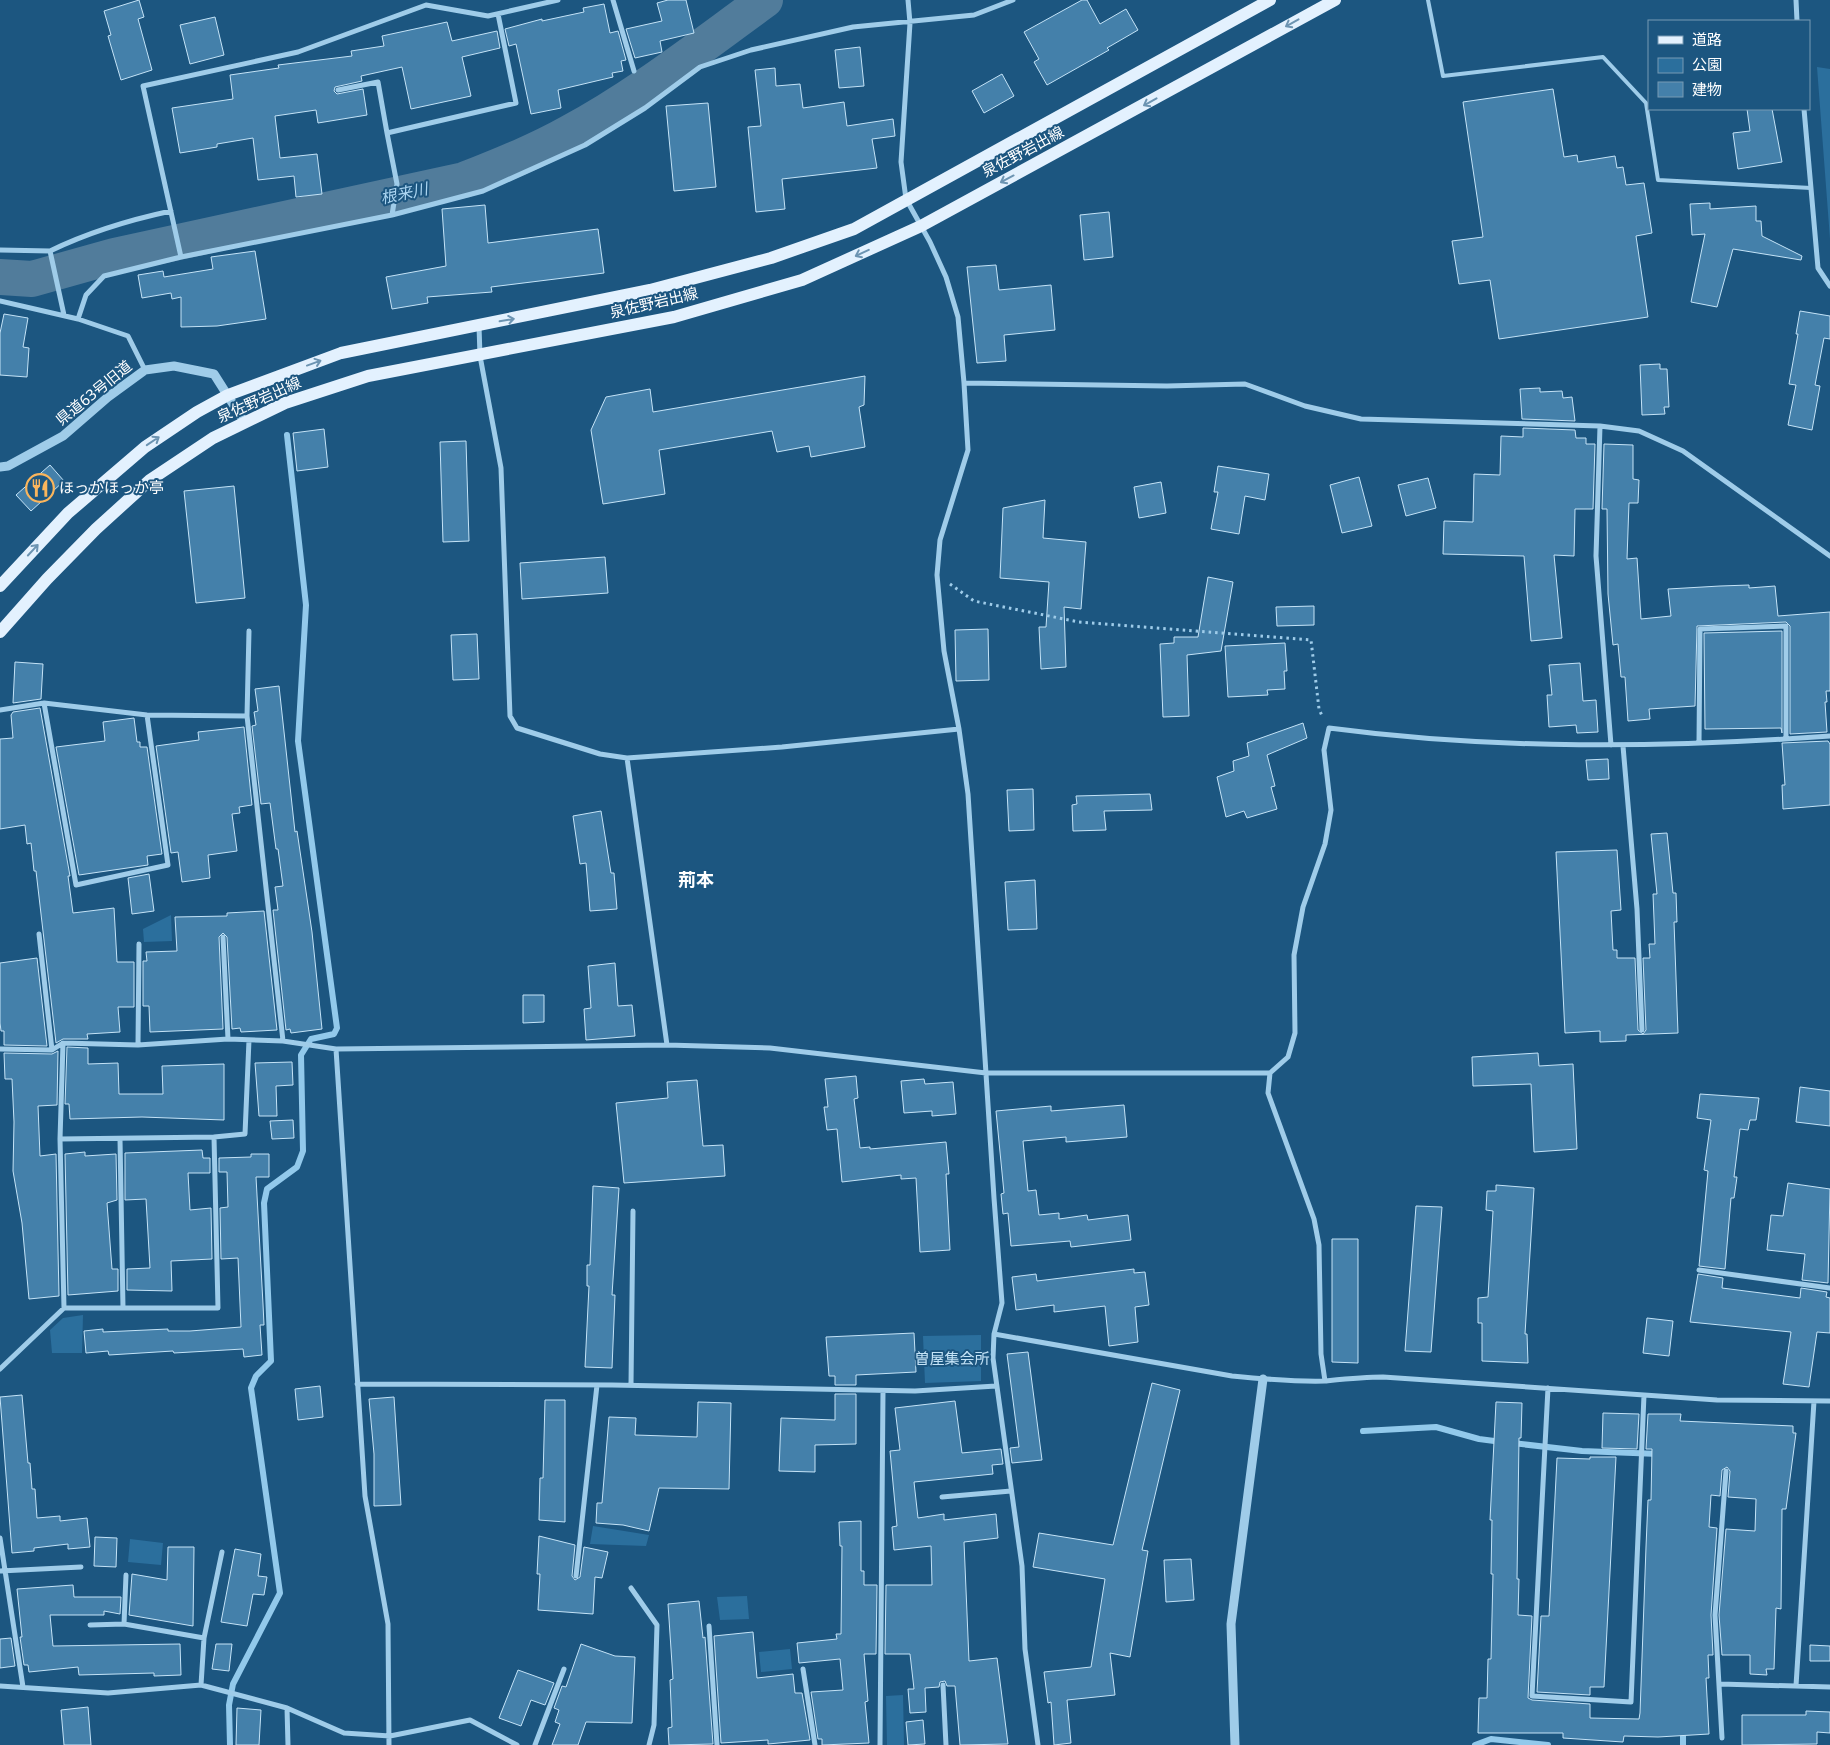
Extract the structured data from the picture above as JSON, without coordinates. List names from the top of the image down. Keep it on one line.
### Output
{"streets":{"main road":["泉佐野岩出線"],"street":["県道63号旧道"]},"crossings":[["泉佐野岩出線","県道63号旧道"]],"districts":["荊本"],"water":["根来川"],"parks":["曽屋集会所"],"places":{"restaurant":["ほっかほっか亭"]},"legend":["道路","公園","建物"]}
